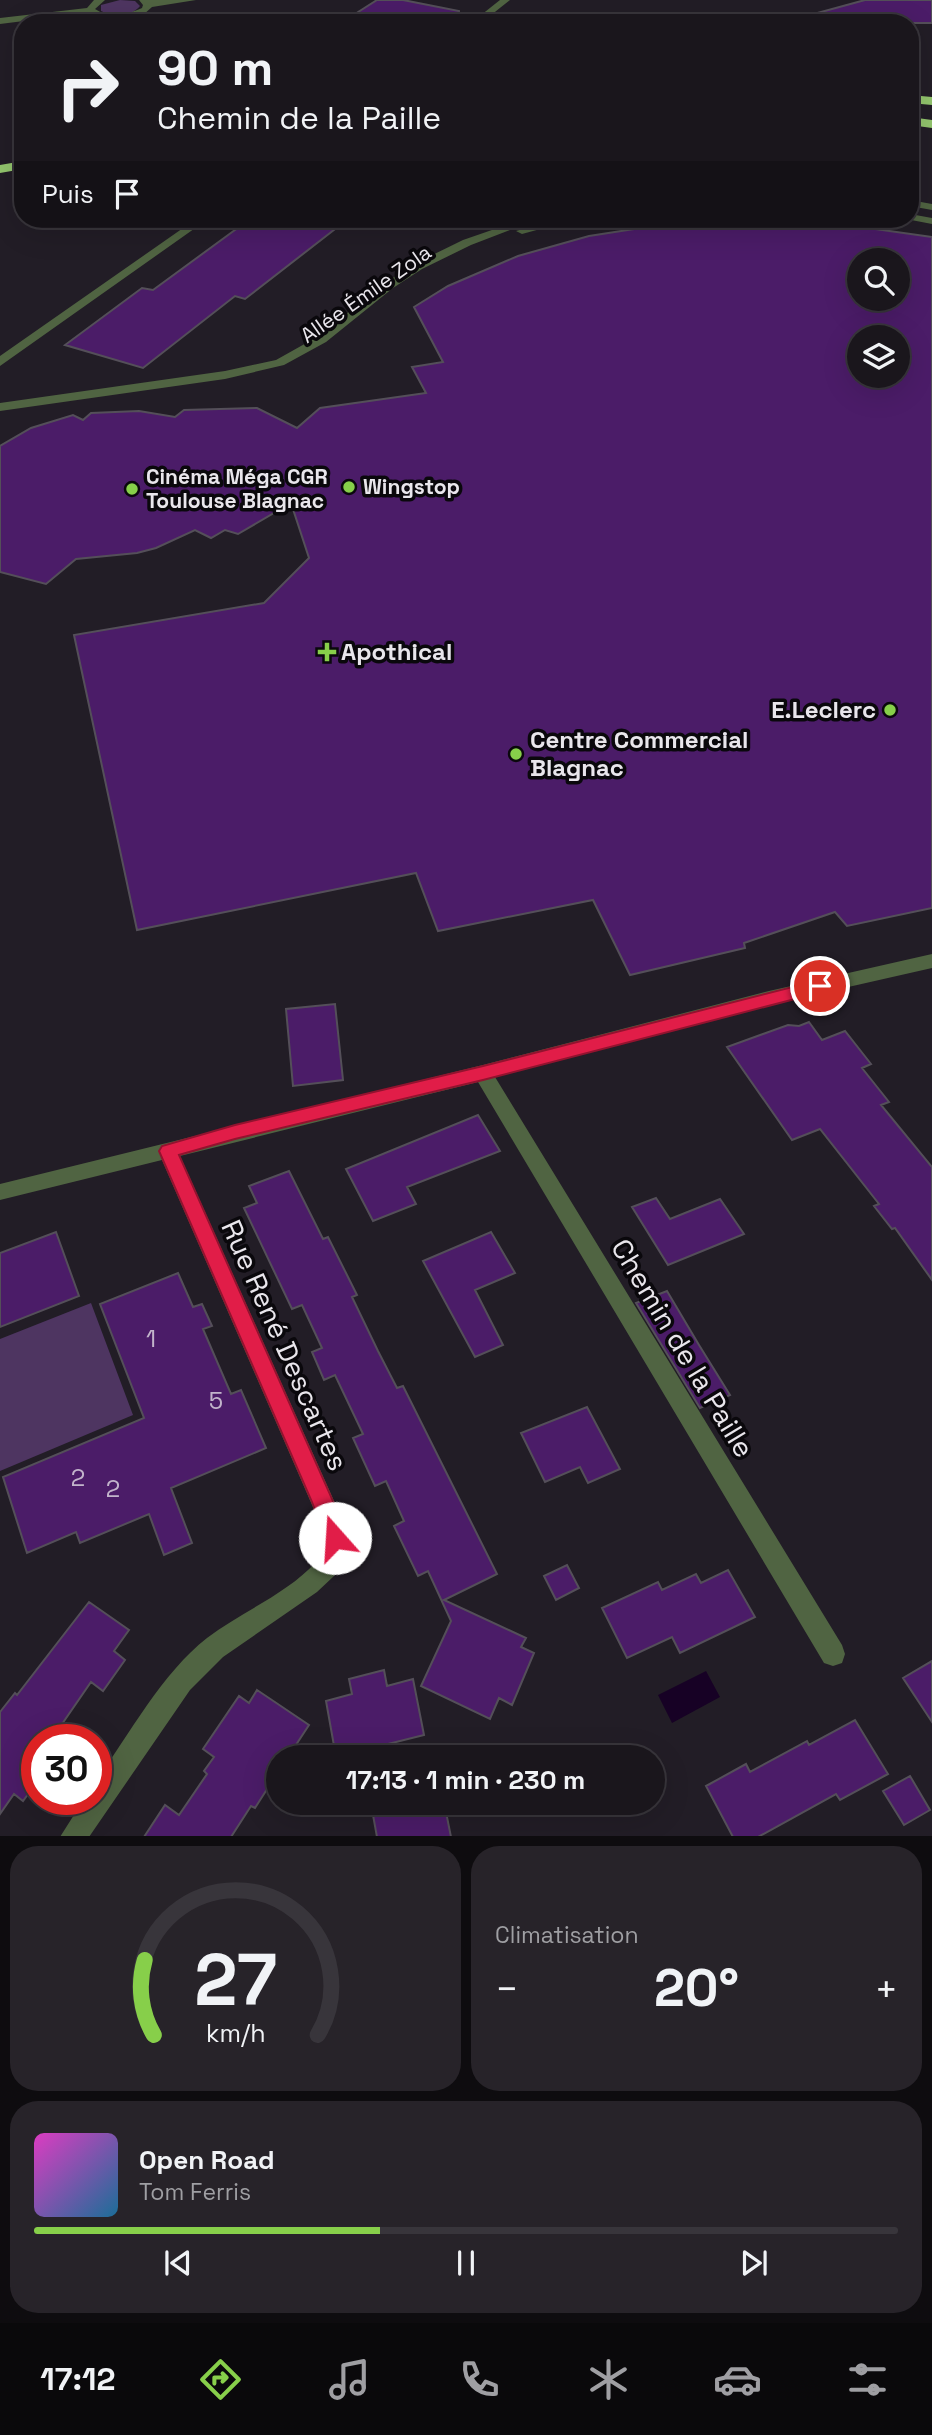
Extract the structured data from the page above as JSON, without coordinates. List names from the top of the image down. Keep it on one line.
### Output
{"streets":{"street":["Allée Émile Zola","Rue René Descartes","Chemin de la Paille"]},"places":{"other":["Wingstop","Cinéma Méga CGR Toulouse Blagnac","E.Leclerc","Centre Commercial Blagnac"],"health":["Apothical"]},"house_numbers":["1","5","2","2"],"page":{"turn":["90 m","Chemin de la Paille"],"then":"Puis","limit":"30","trip":"17:13 · 1 min · 230 m","tile":"Climatisation","heat":["−","20°","+"],"song":["Open Road","Tom Ferris"],"tabs":"17:12","gauge":["27","km/h"]}}
